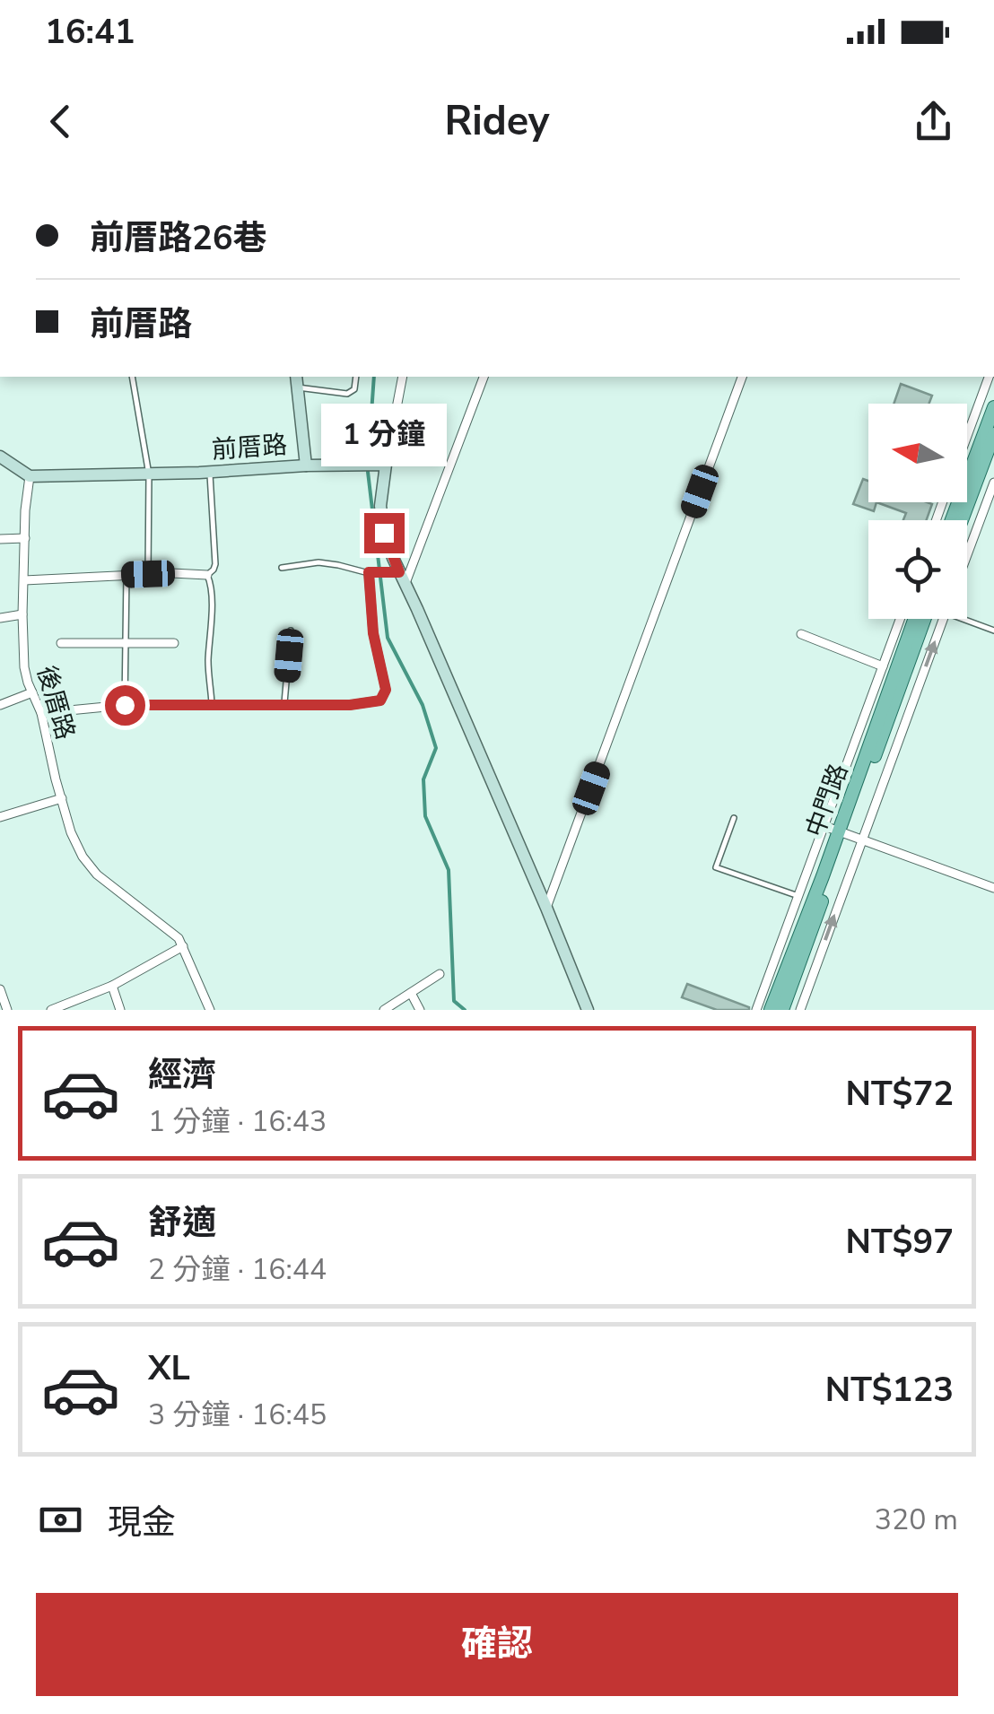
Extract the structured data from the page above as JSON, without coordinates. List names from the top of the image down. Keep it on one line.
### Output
{"streets":{"main road":["中門路"],"street":["前厝路","後厝路"]},"crossings":[["前厝路","後厝路"]],"north":"left","page":{"status":"16:41","header":"Ridey","banner":["前厝路26巷","前厝路"],"bubble":"1 分鐘","list":[{"name":"經濟","note":"1 分鐘 · 16:43","value":"NT$72"},{"name":"舒適","note":"2 分鐘 · 16:44","value":"NT$97"},{"name":"XL","note":"3 分鐘 · 16:45","value":"NT$123"}],"pay":["現金","320 m"],"buttons":"確認"}}
